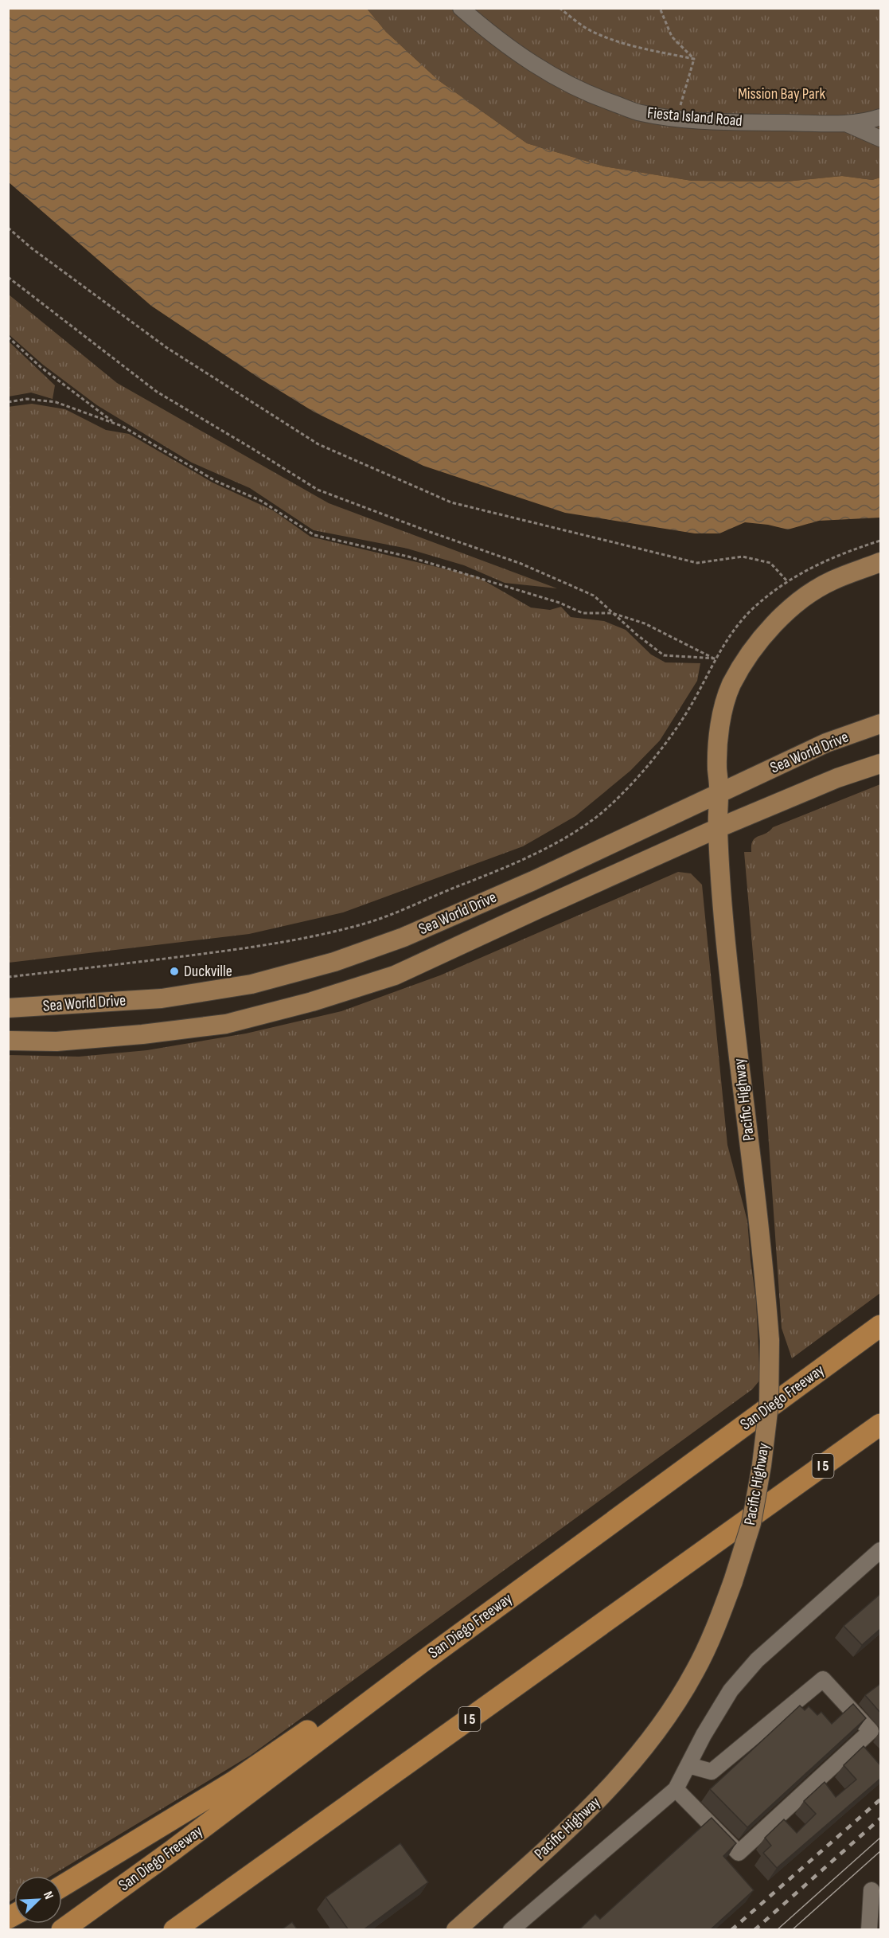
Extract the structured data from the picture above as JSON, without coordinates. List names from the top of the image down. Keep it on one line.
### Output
{"streets":{"highway":["San Diego Freeway","I 5"],"main road":["Sea World Drive","Pacific Highway"],"street":["Fiesta Island Road"]},"crossings":[["Sea World Drive","Pacific Highway"]],"parks":["Mission Bay Park"],"places":["Duckville"],"north":"top right"}
